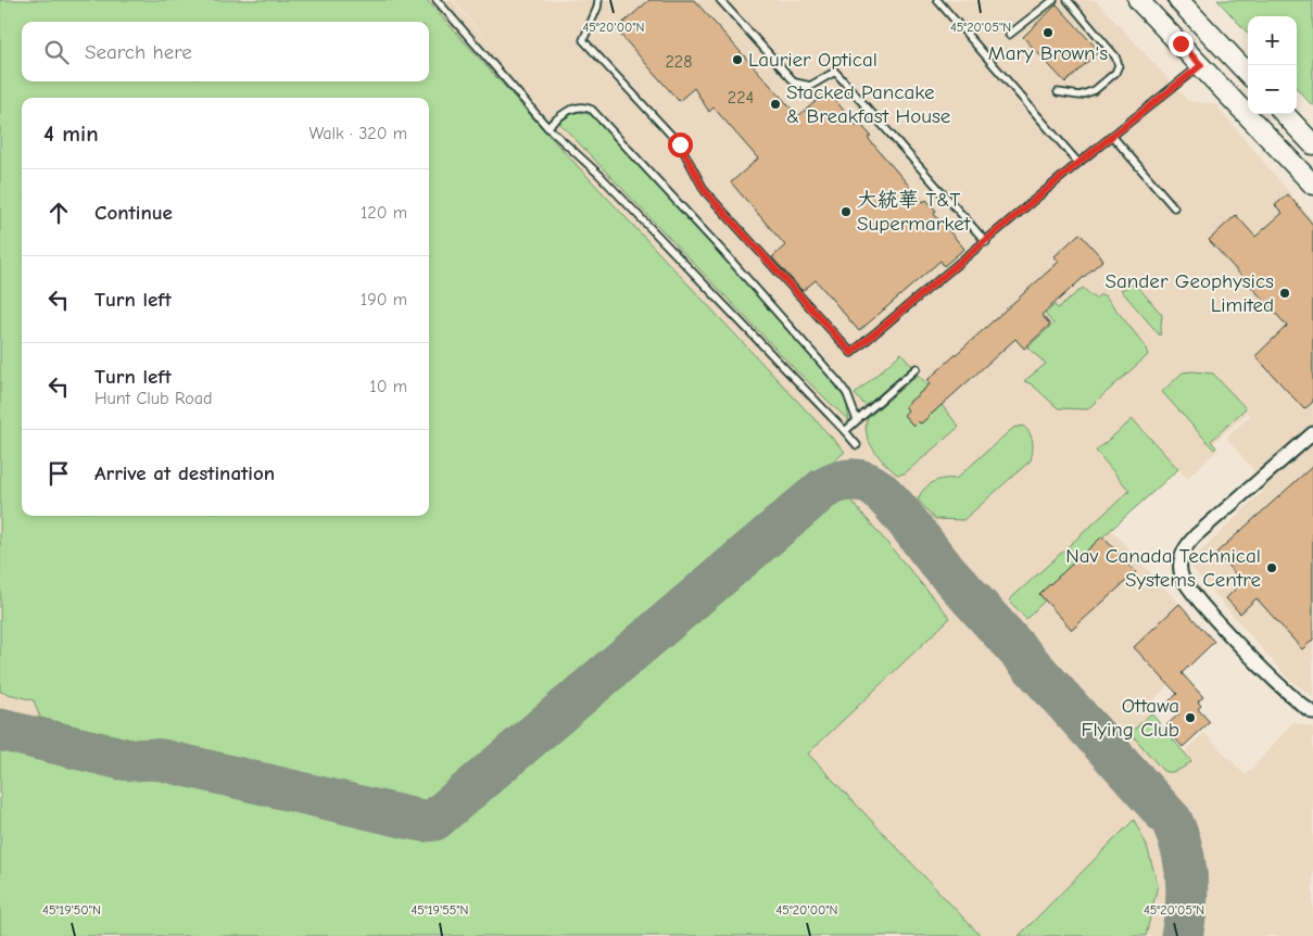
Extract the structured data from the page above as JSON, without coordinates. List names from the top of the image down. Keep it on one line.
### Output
{"places":["Mary Brown's","Laurier Optical","Stacked Pancake & Breakfast House","大統華 T&T Supermarket","Sander Geophysics Limited","Nav Canada Technical Systems Centre","Ottawa Flying Club"],"house_numbers":["228","224"],"page":{"map_buttons":["+","−"],"search":"Search here","heading":["4 min","Walk · 320 m"],"list":[["Continue","120 m"],["Turn left","190 m"],["Turn left","Hunt Club Road","10 m"],"Arrive at destination"]},"coordinates":["45°20'00\"N","45°20'05\"N","45°19'50\"N","45°19'55\"N"]}
